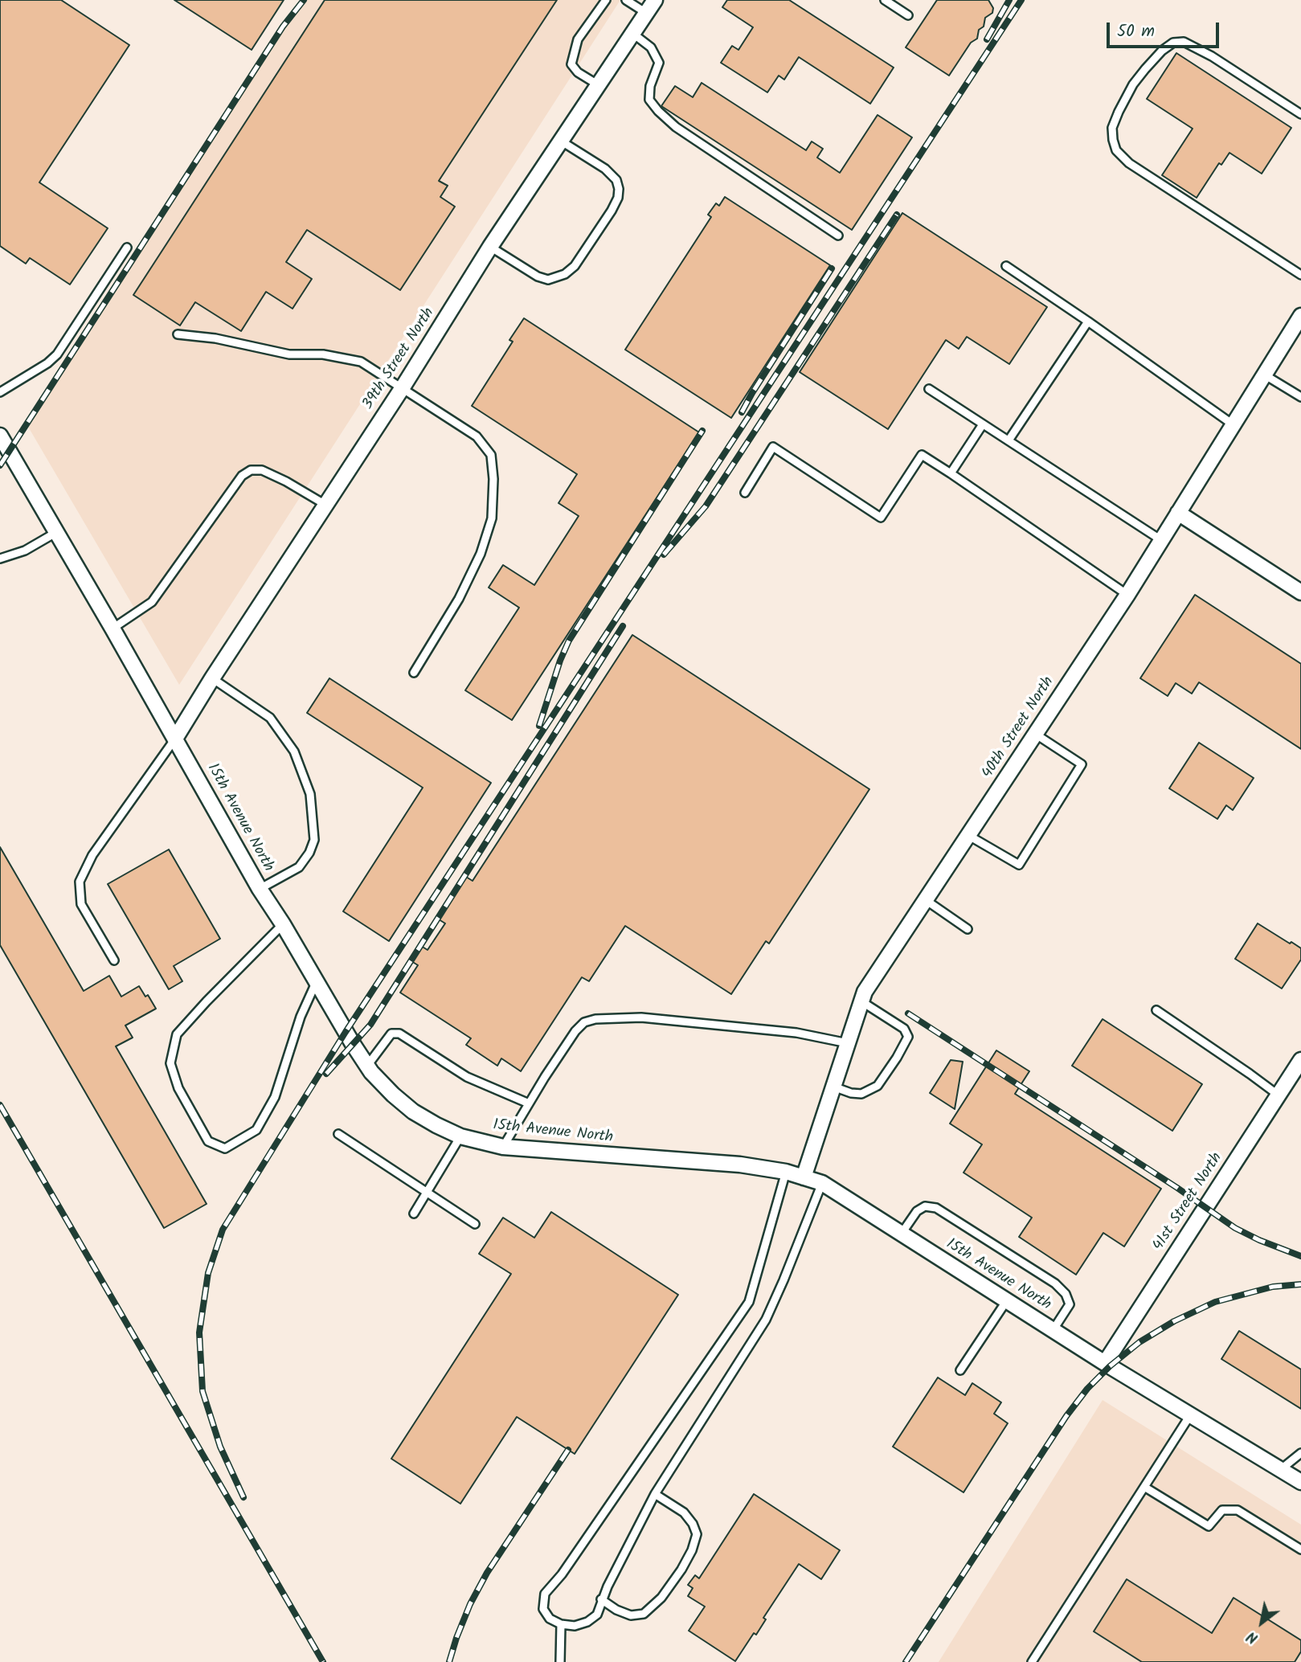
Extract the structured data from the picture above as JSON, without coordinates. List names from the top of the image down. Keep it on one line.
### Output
{"streets":{"street":["39th Street North","40th Street North","15th Avenue North","41st Street North"]},"crossings":[["39th Street North","15th Avenue North"],["40th Street North","15th Avenue North"],["15th Avenue North","41st Street North"]],"scale_bar":"50 m","north":"bottom left"}
